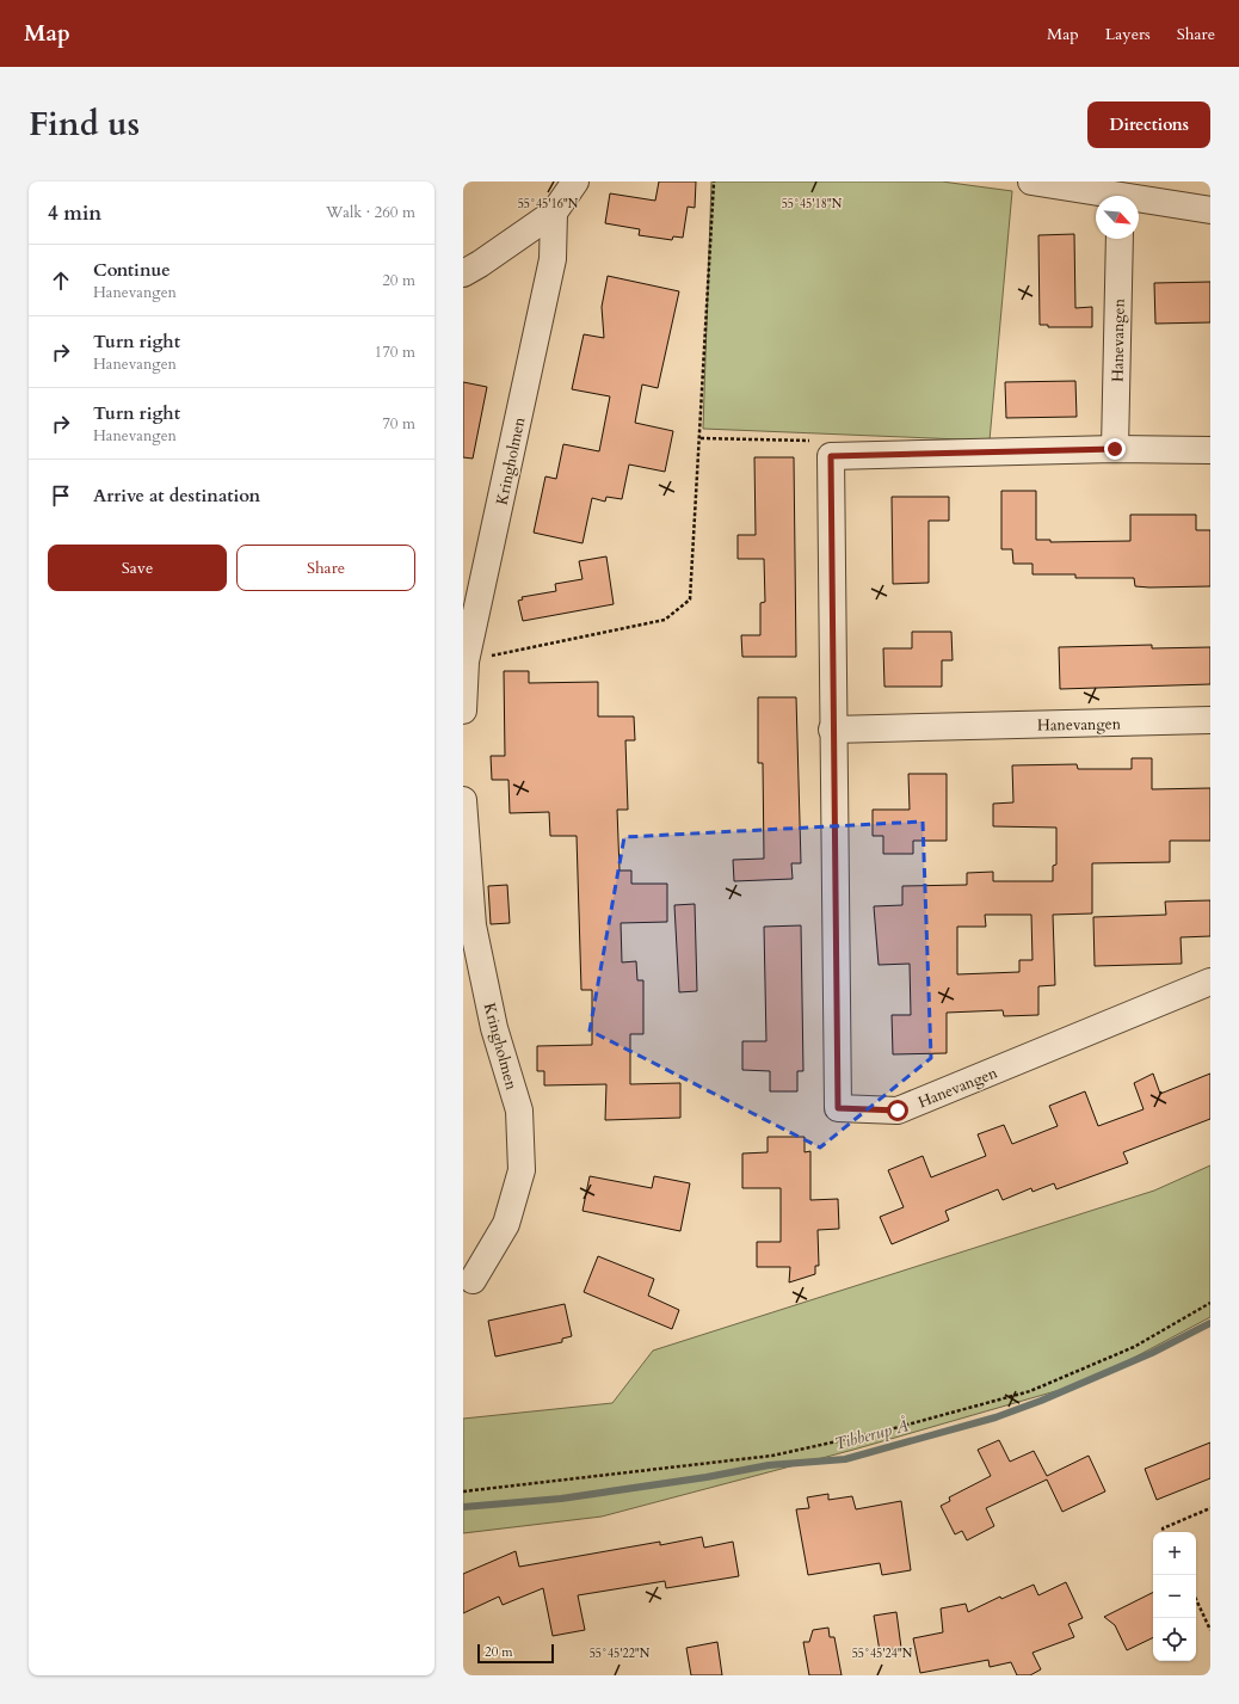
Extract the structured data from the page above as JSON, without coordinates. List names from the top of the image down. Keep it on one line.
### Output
{"streets":{"street":["Hanevangen","Kringholmen"]},"water":["Tibberup Å"],"scale_bar":"20 m","north":"bottom right","page":{"header":"Map","nav":["Map","Layers","Share"],"title":"Find us","buttons":["Directions",["Save","Share"]],"heading":["4 min","Walk · 260 m"],"list":[["Continue","Hanevangen","20 m"],["Turn right","Hanevangen","170 m"],["Turn right","Hanevangen","70 m"],"Arrive at destination"],"map_buttons":["+","−"],"scale":"20 m"},"coordinates":["55°45'16\"N","55°45'18\"N","55°45'22\"N","55°45'24\"N"]}
